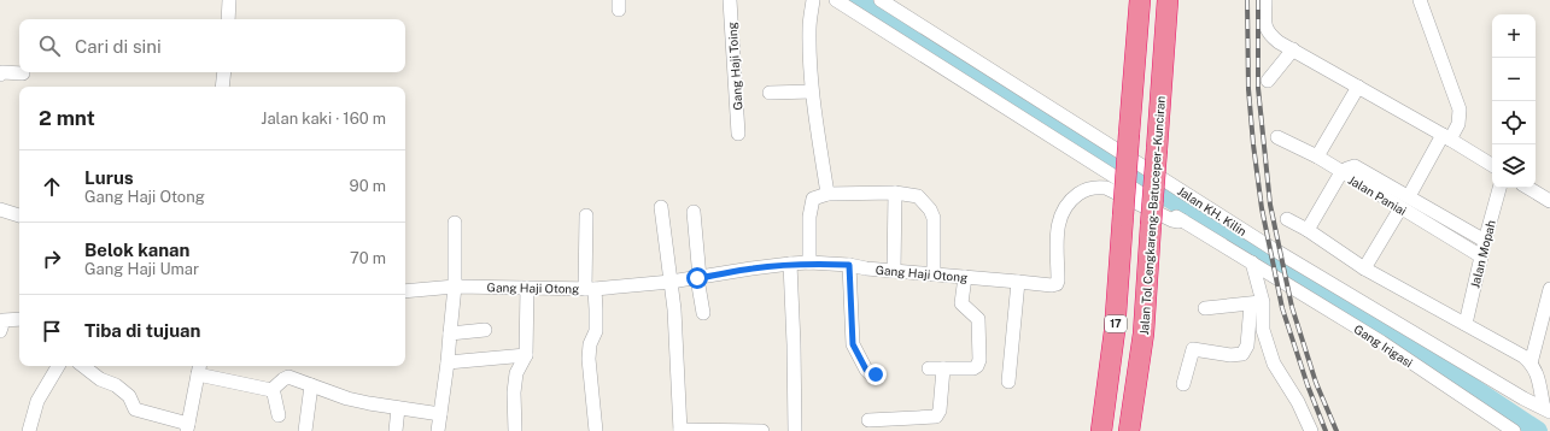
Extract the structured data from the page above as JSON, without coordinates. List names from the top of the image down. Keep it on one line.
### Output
{"streets":{"highway":["Jalan Tol Cengkareng–Batuceper–Kunciran","17"],"street":["Gang Haji Toing","Jalan Paniai","Jalan KH. Kilin","Jalan Mopah","Gang Haji Otong","Gang Irigasi"]},"crossings":[["Jalan Paniai","Jalan Mopah"],["Jalan KH. Kilin","Gang Haji Otong"],["Jalan KH. Kilin","Gang Irigasi"]],"page":{"map_buttons":["+","−"],"search":"Cari di sini","heading":["2 mnt","Jalan kaki · 160 m"],"list":[["Lurus","Gang Haji Otong","90 m"],["Belok kanan","Gang Haji Umar","70 m"],"Tiba di tujuan"]}}
